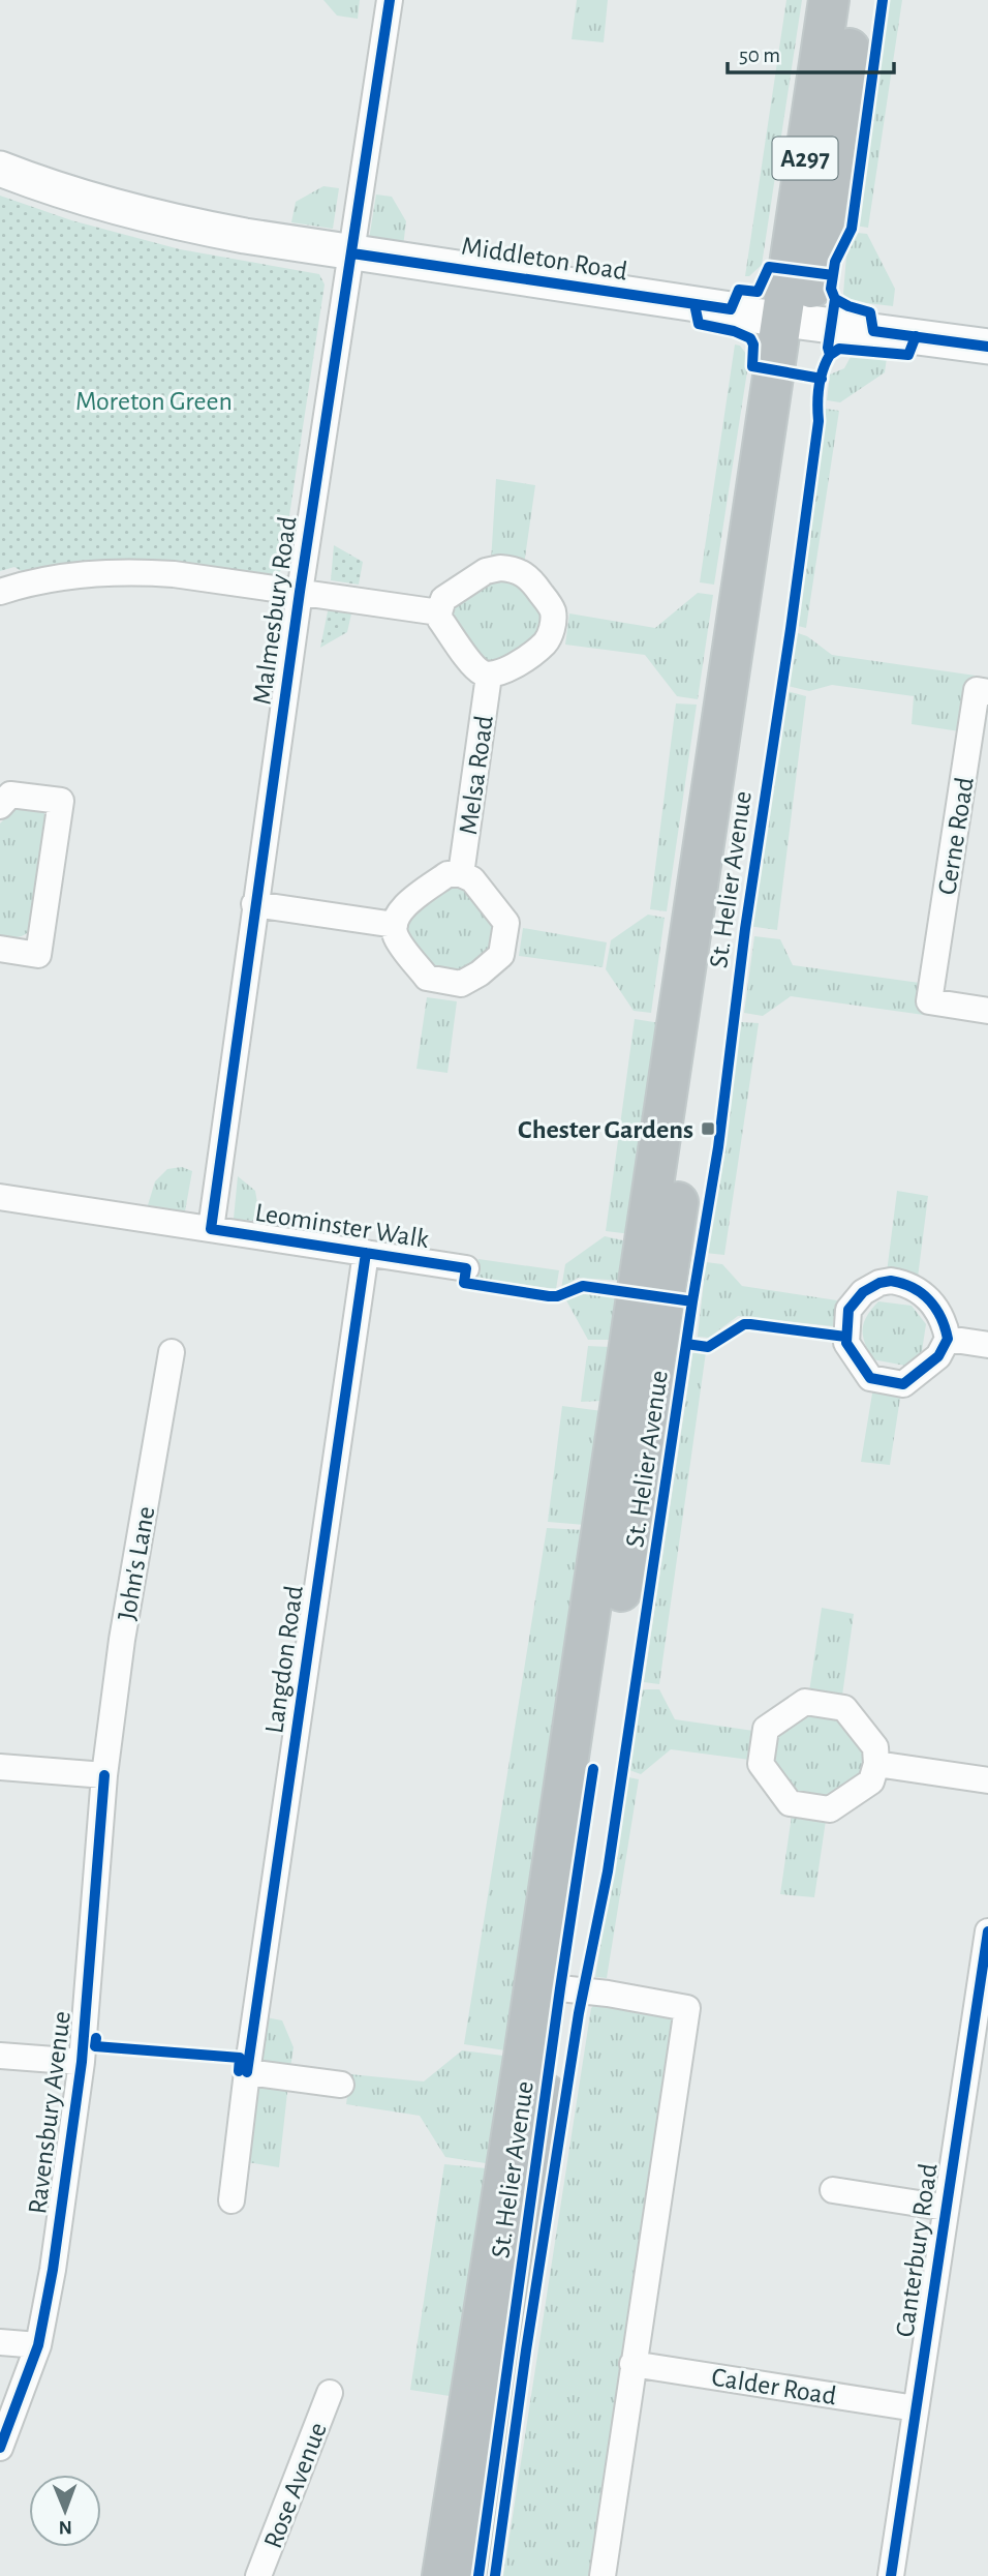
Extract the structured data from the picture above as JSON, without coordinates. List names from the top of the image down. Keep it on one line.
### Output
{"streets":{"highway":["A297","St. Helier Avenue"],"street":["Middleton Road","Malmesbury Road","Melsa Road","Cerne Road","Leominster Walk","John's Lane","Langdon Road","Ravensbury Avenue","Canterbury Road","Calder Road","Rose Avenue"]},"crossings":[["Middleton Road","Malmesbury Road"],["Middleton Road","St. Helier Avenue"],["Malmesbury Road","Leominster Walk"],["Leominster Walk","Langdon Road"],["John's Lane","Ravensbury Avenue"],["Canterbury Road","Calder Road"]],"parks":["Moreton Green"],"places":{"transit":["Chester Gardens"]},"scale_bar":"50 m","north":"bottom"}
